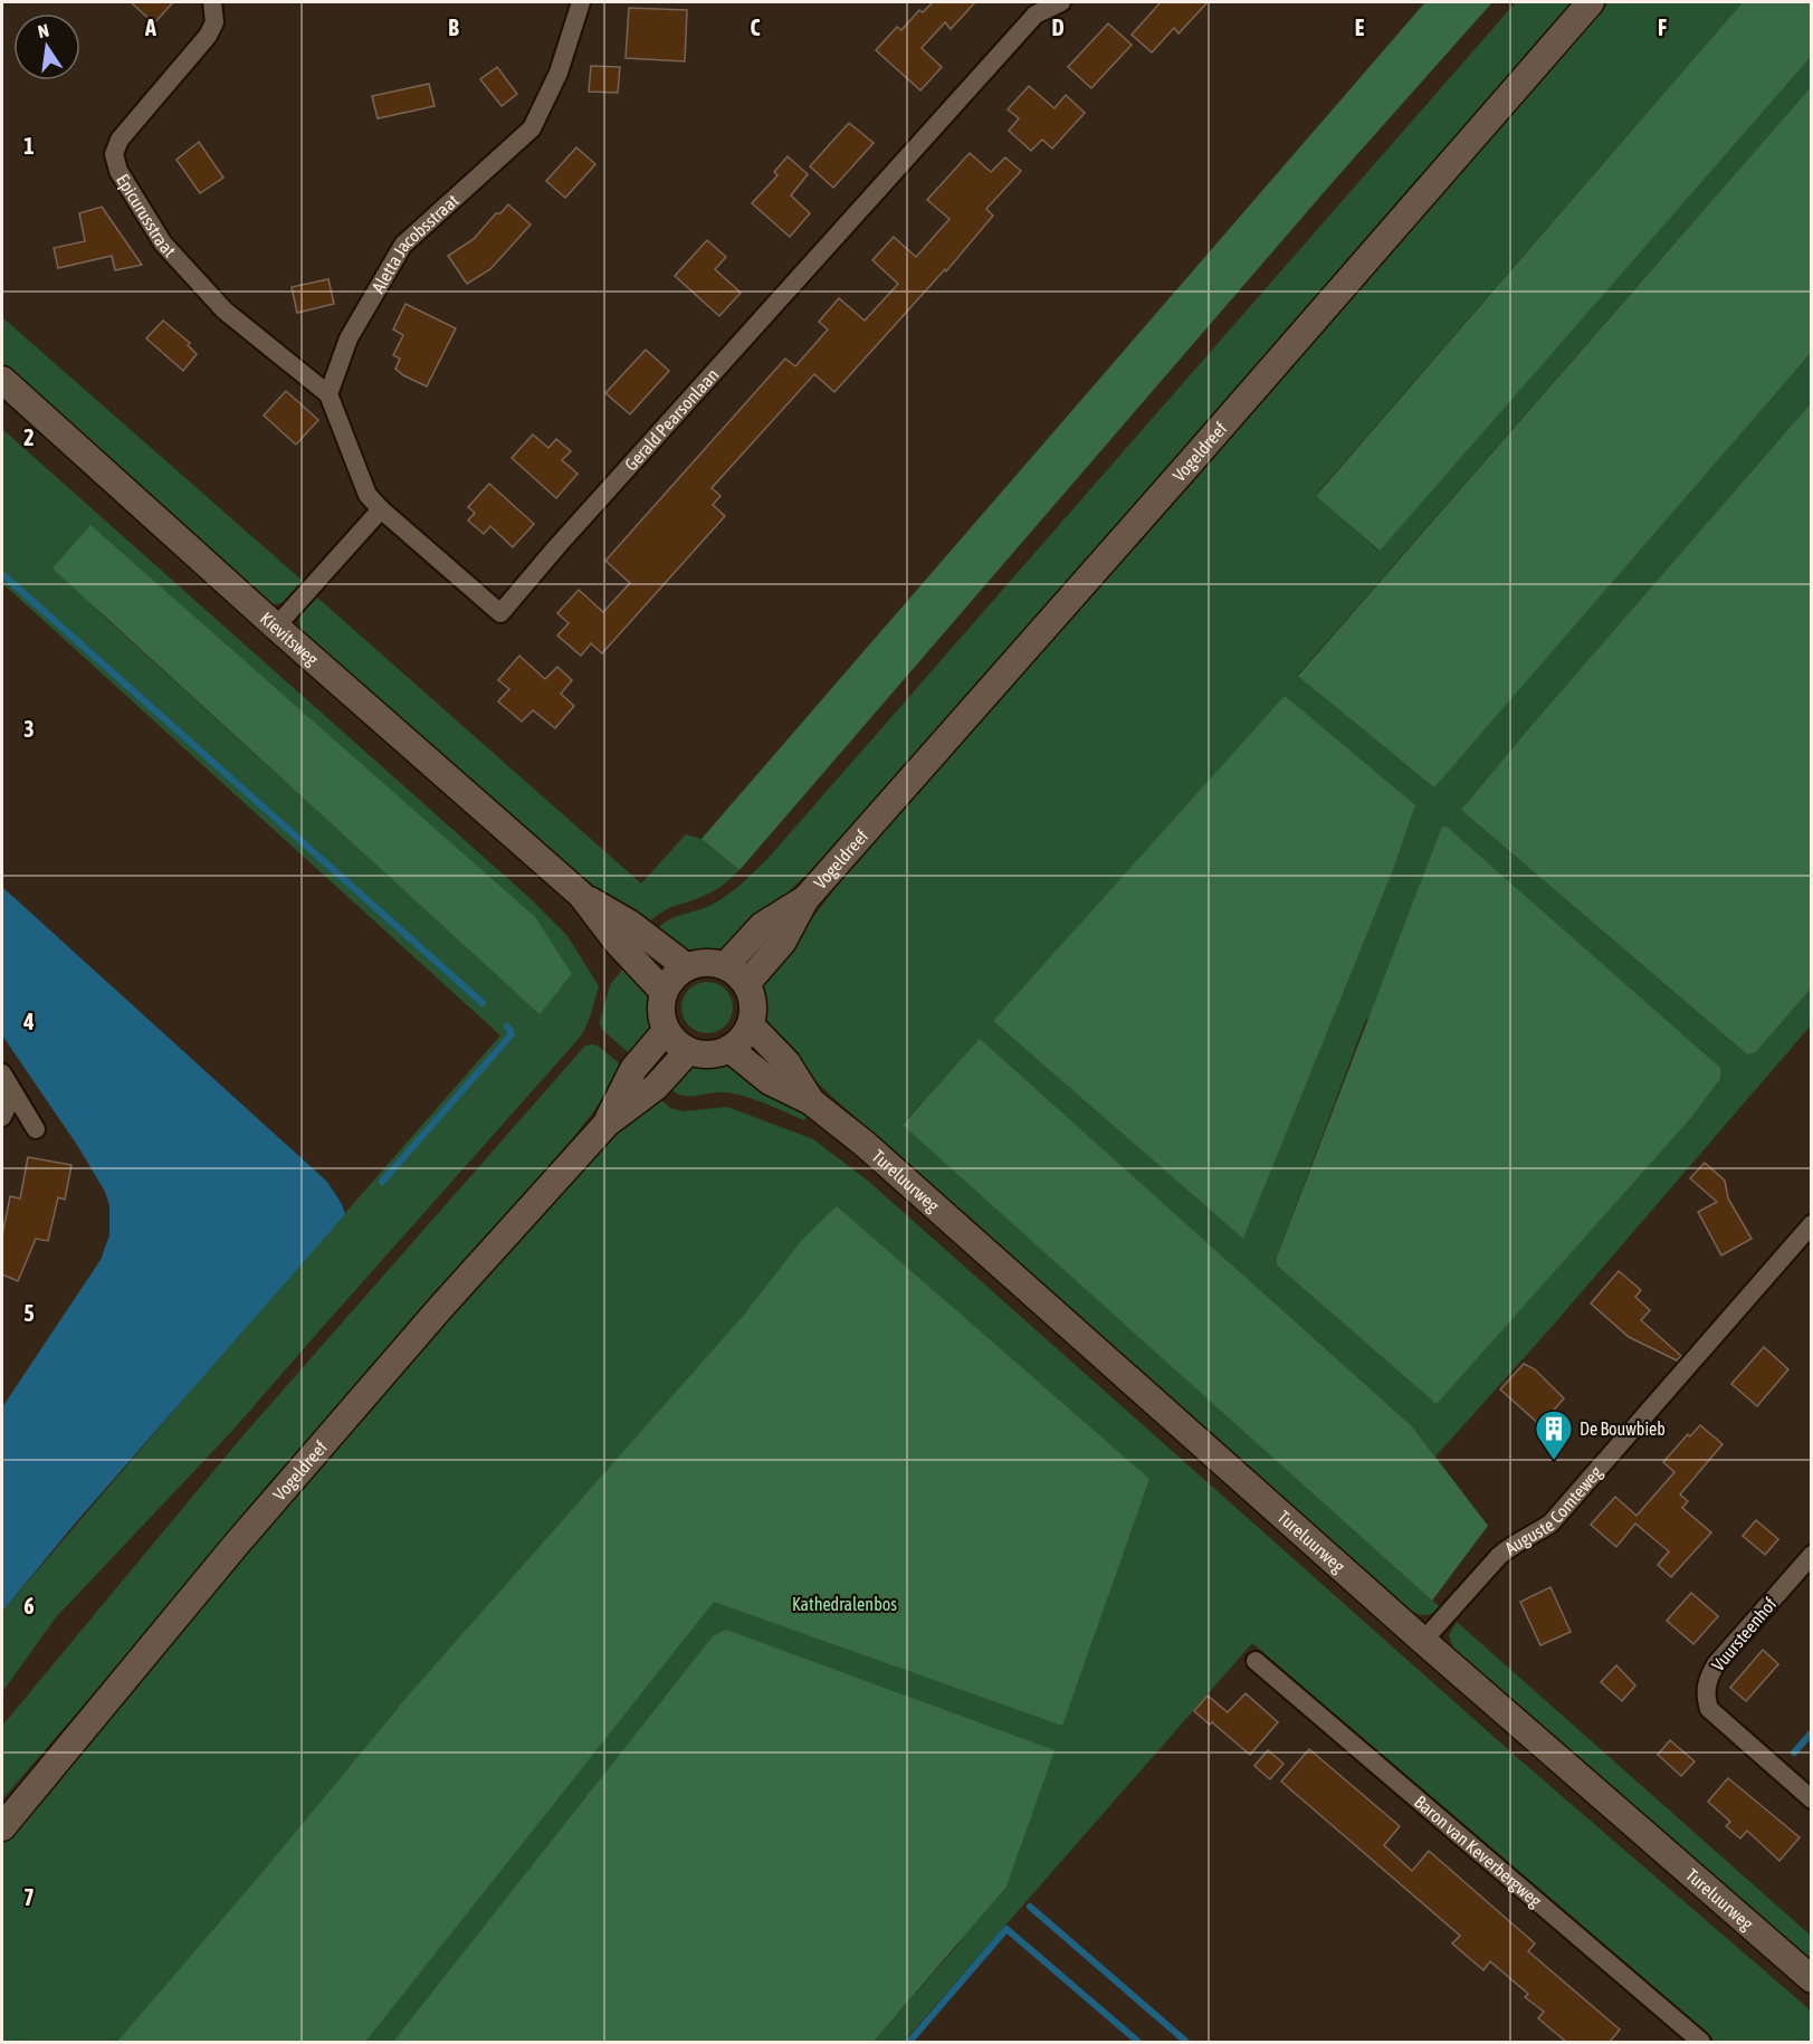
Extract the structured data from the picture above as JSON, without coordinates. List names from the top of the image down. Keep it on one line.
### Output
{"streets":{"main road":["Vogeldreef","Kievitsweg","Tureluurweg"],"street":["Epicurusstraat","Aletta Jacobsstraat","Gerald Pearsonlaan","Auguste Comteweg","Vuursteenhof","Baron van Keverbergweg"]},"crossings":[["Epicurusstraat","Aletta Jacobsstraat"],["Vogeldreef","Kievitsweg"],["Vogeldreef","Tureluurweg"],["Kievitsweg","Tureluurweg"],["Tureluurweg","Auguste Comteweg"]],"parks":["Kathedralenbos"],"places":{"building":["De Bouwbieb"]},"north":"top","grid":{"columns":["A","B","C","D","E","F"],"rows":["1","2","3","4","5","6","7"]}}
